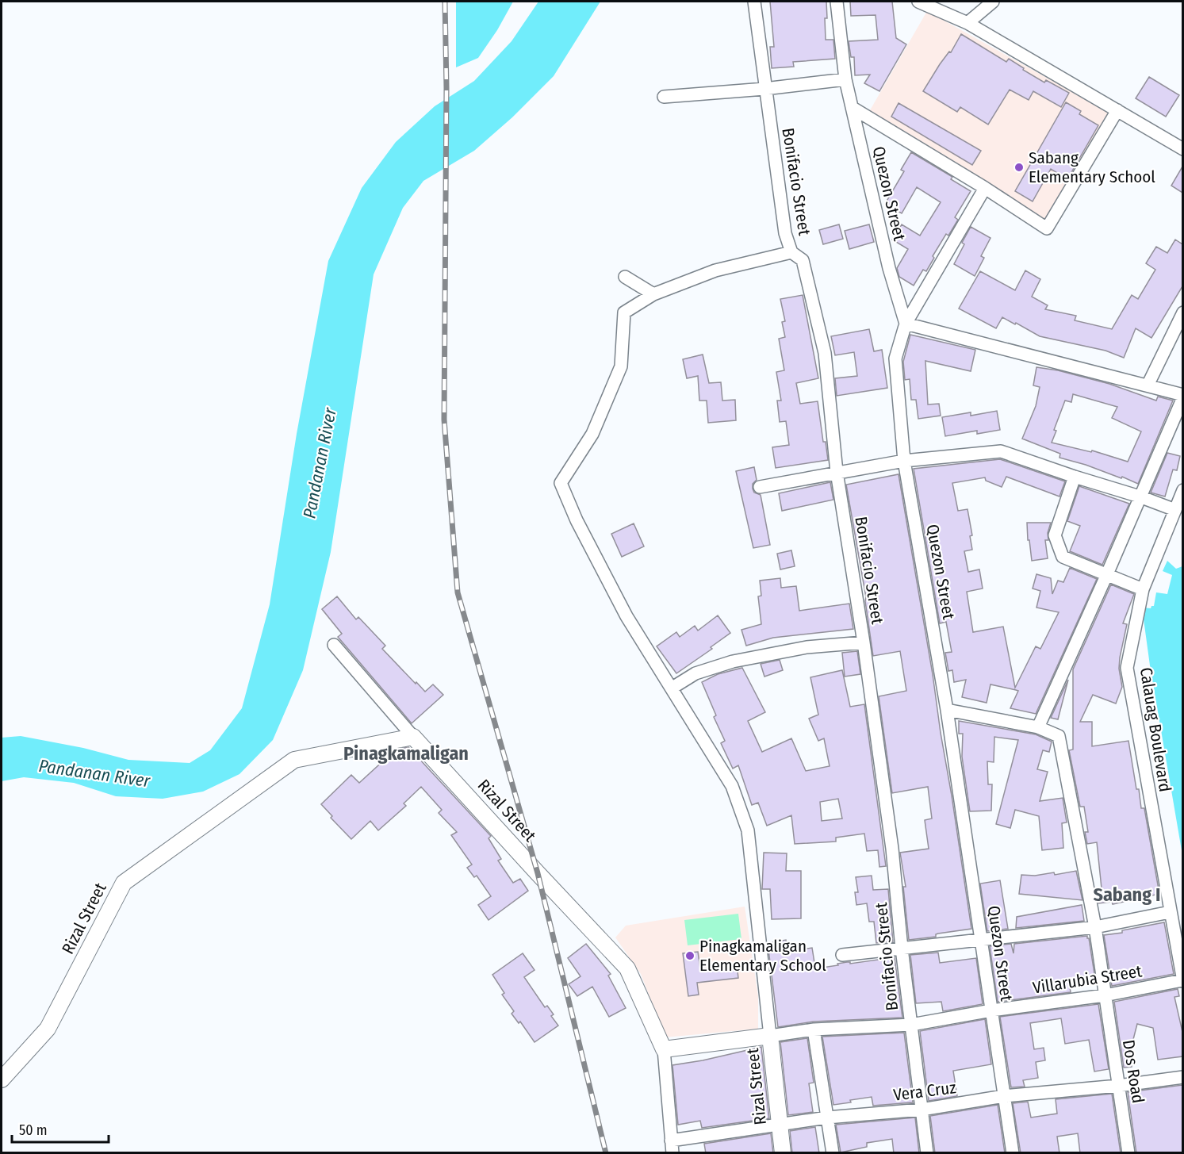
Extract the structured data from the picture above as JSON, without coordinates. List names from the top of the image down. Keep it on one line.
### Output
{"streets":{"street":["Bonifacio Street","Quezon Street","Calauag Boulevard","Rizal Street","Villarubia Street","Dos Road","Vera Cruz"]},"crossings":[["Bonifacio Street","Villarubia Street"],["Bonifacio Street","Vera Cruz"],["Quezon Street","Villarubia Street"],["Quezon Street","Vera Cruz"],["Calauag Boulevard","Villarubia Street"],["Rizal Street","Villarubia Street"],["Rizal Street","Vera Cruz"],["Villarubia Street","Dos Road"],["Dos Road","Vera Cruz"]],"districts":["Pinagkamaligan","Sabang I"],"water":["Pandanan River"],"places":["Sabang Elementary School","Pinagkamaligan Elementary School"],"scale_bar":"50 m"}
